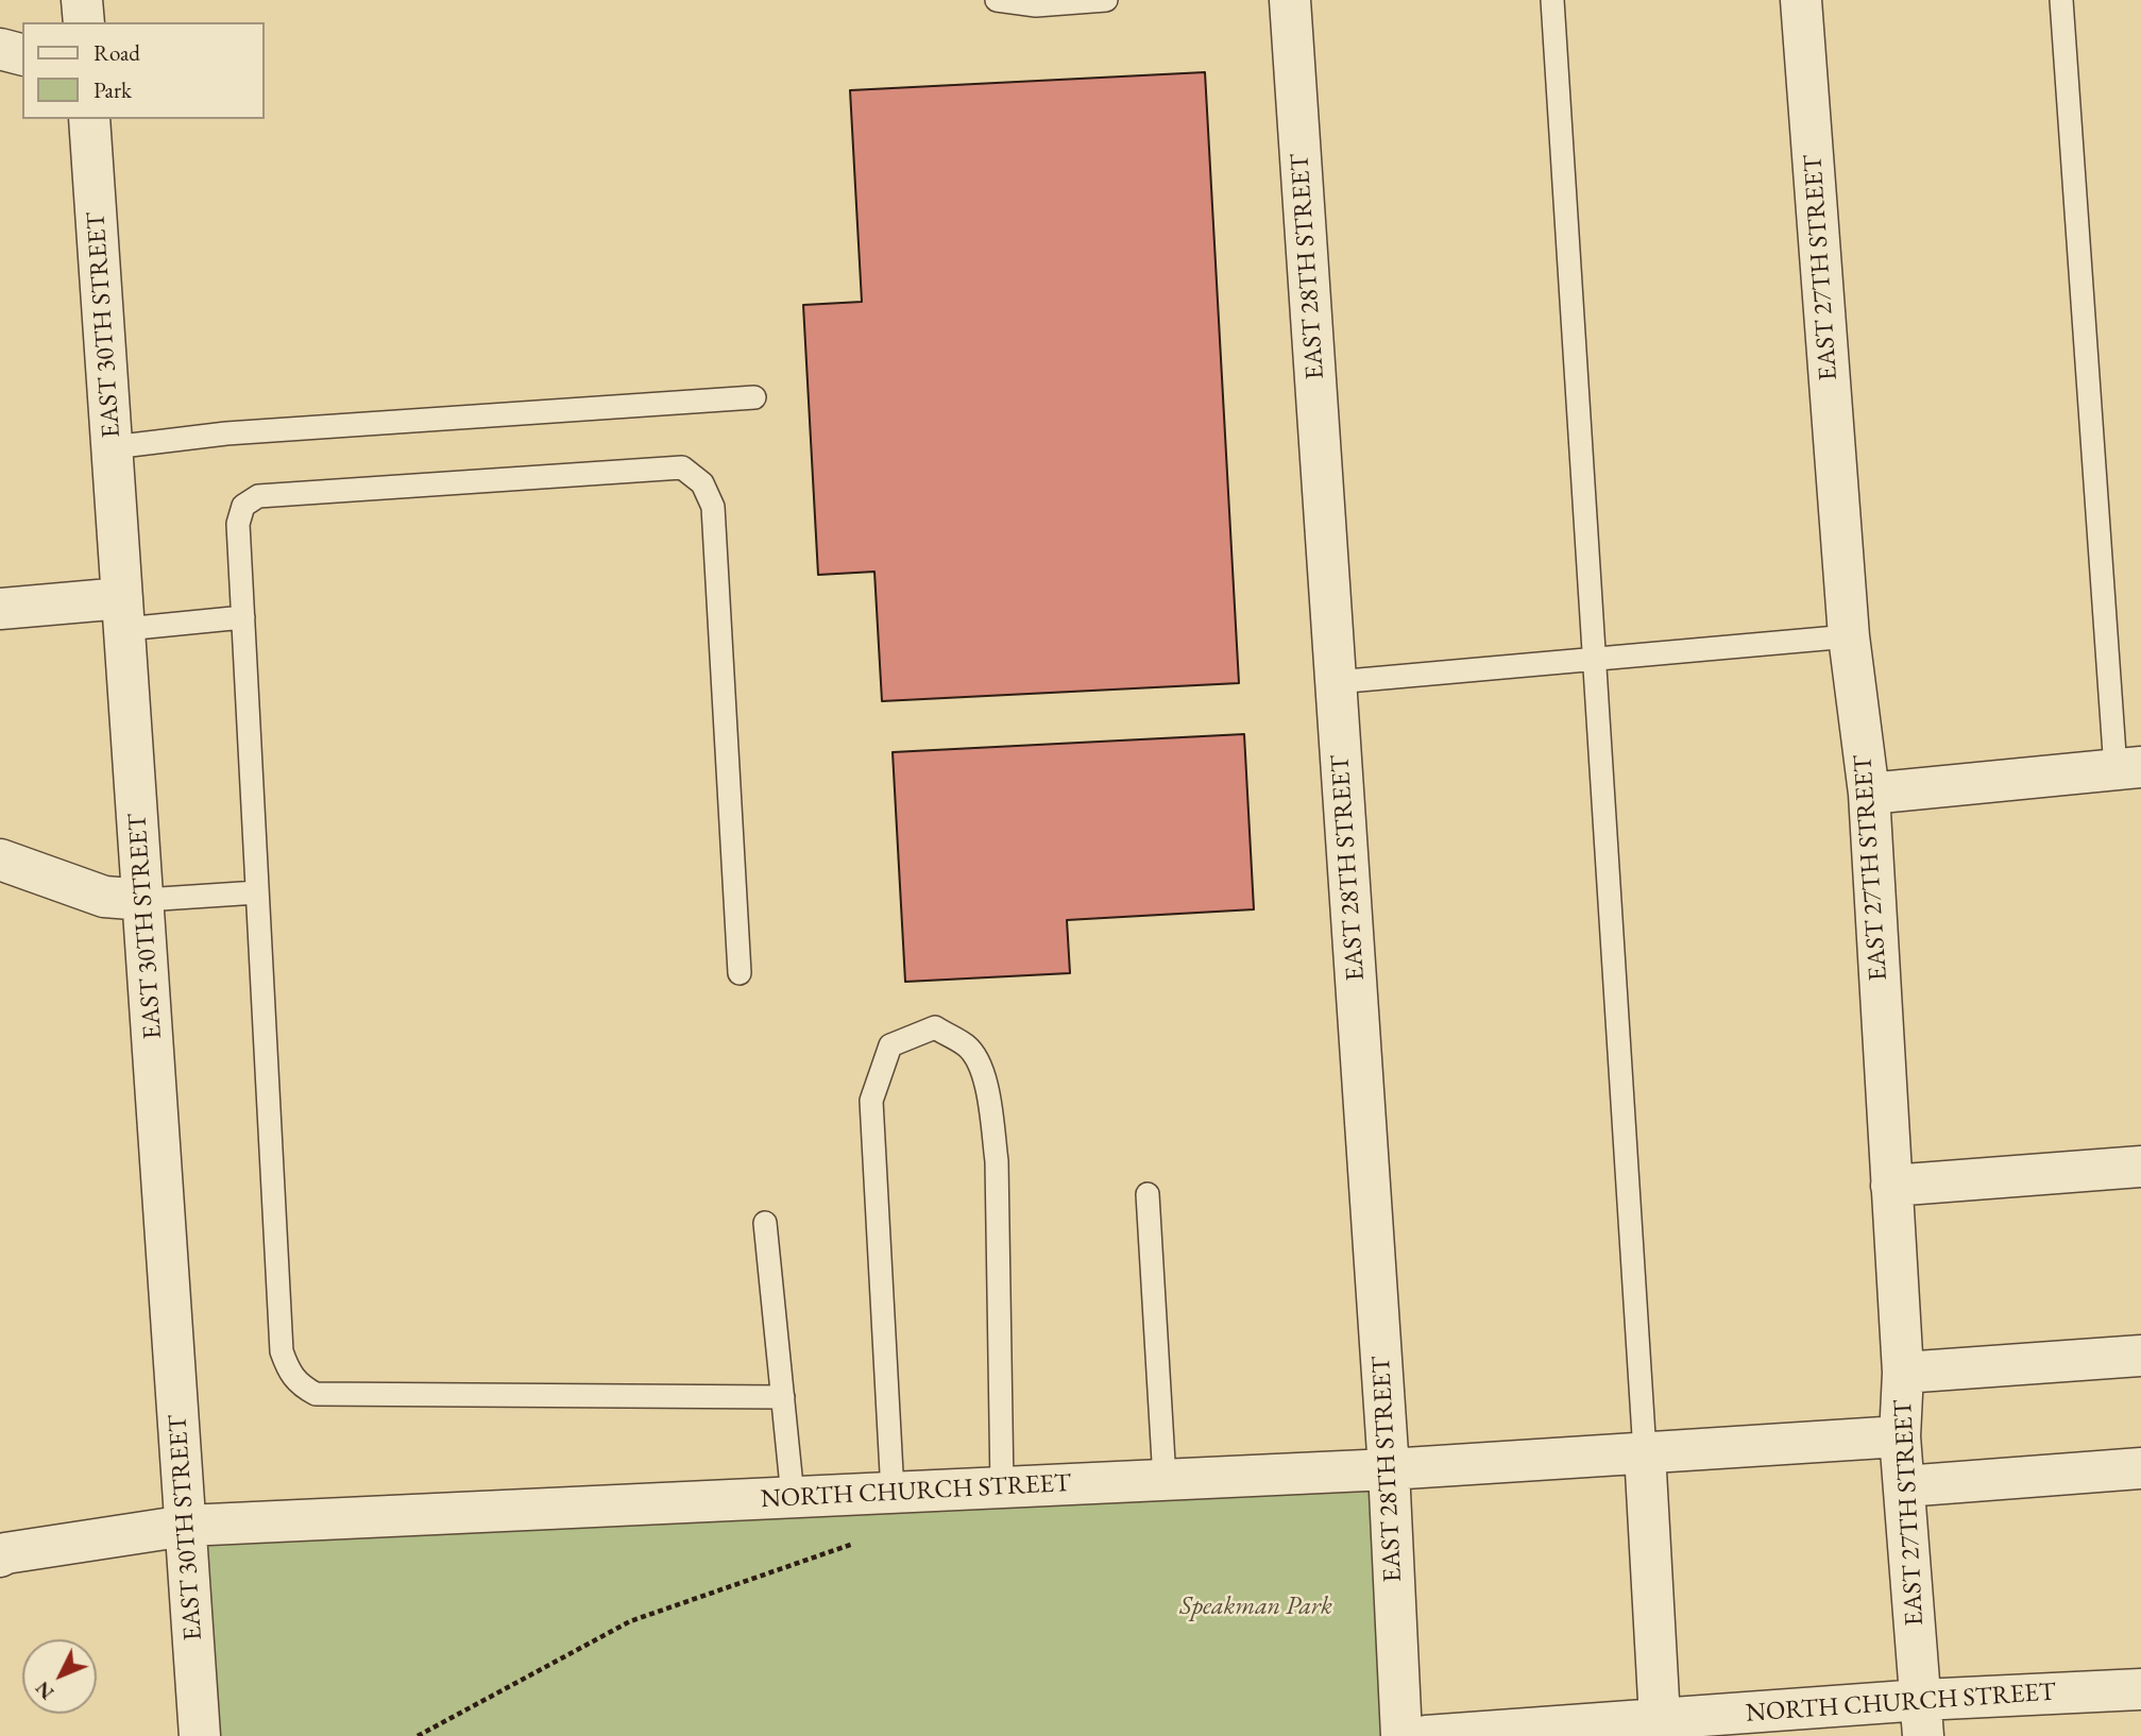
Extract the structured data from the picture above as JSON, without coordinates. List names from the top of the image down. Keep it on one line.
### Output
{"streets":{"street":["EAST 28TH STREET","EAST 27TH STREET","EAST 30TH STREET","NORTH CHURCH STREET"]},"crossings":[["EAST 28TH STREET","NORTH CHURCH STREET"],["EAST 27TH STREET","NORTH CHURCH STREET"],["EAST 30TH STREET","NORTH CHURCH STREET"]],"parks":["Speakman Park"],"legend":["Road","Park"],"north":"bottom left"}
